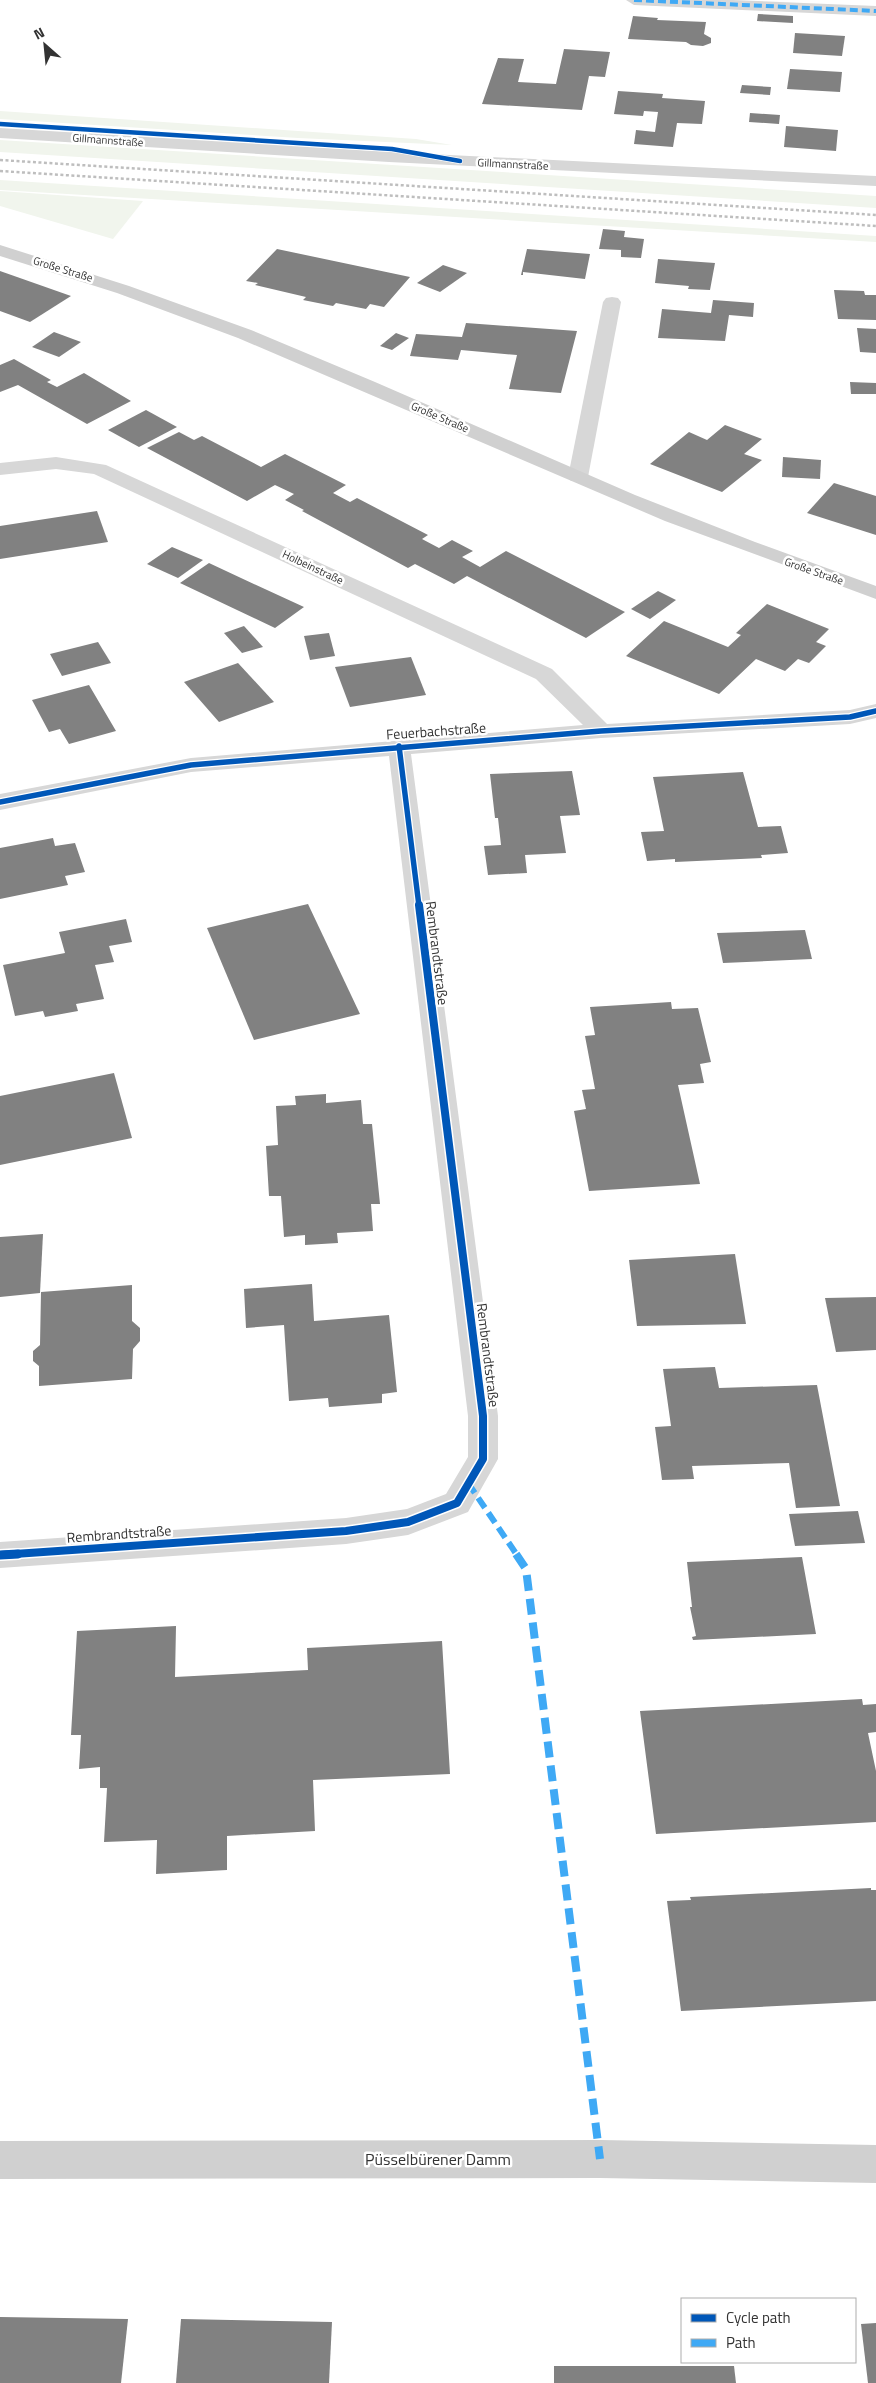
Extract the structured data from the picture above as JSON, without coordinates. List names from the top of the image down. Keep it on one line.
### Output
{"streets":{"main road":["Große Straße","Püsselbürener Damm"],"street":["Gillmannstraße","Holbeinstraße","Feuerbachstraße","Rembrandtstraße"]},"crossings":[["Holbeinstraße","Feuerbachstraße"],["Feuerbachstraße","Rembrandtstraße"]],"legend":["Cycle path","Path"],"north":"top left"}
